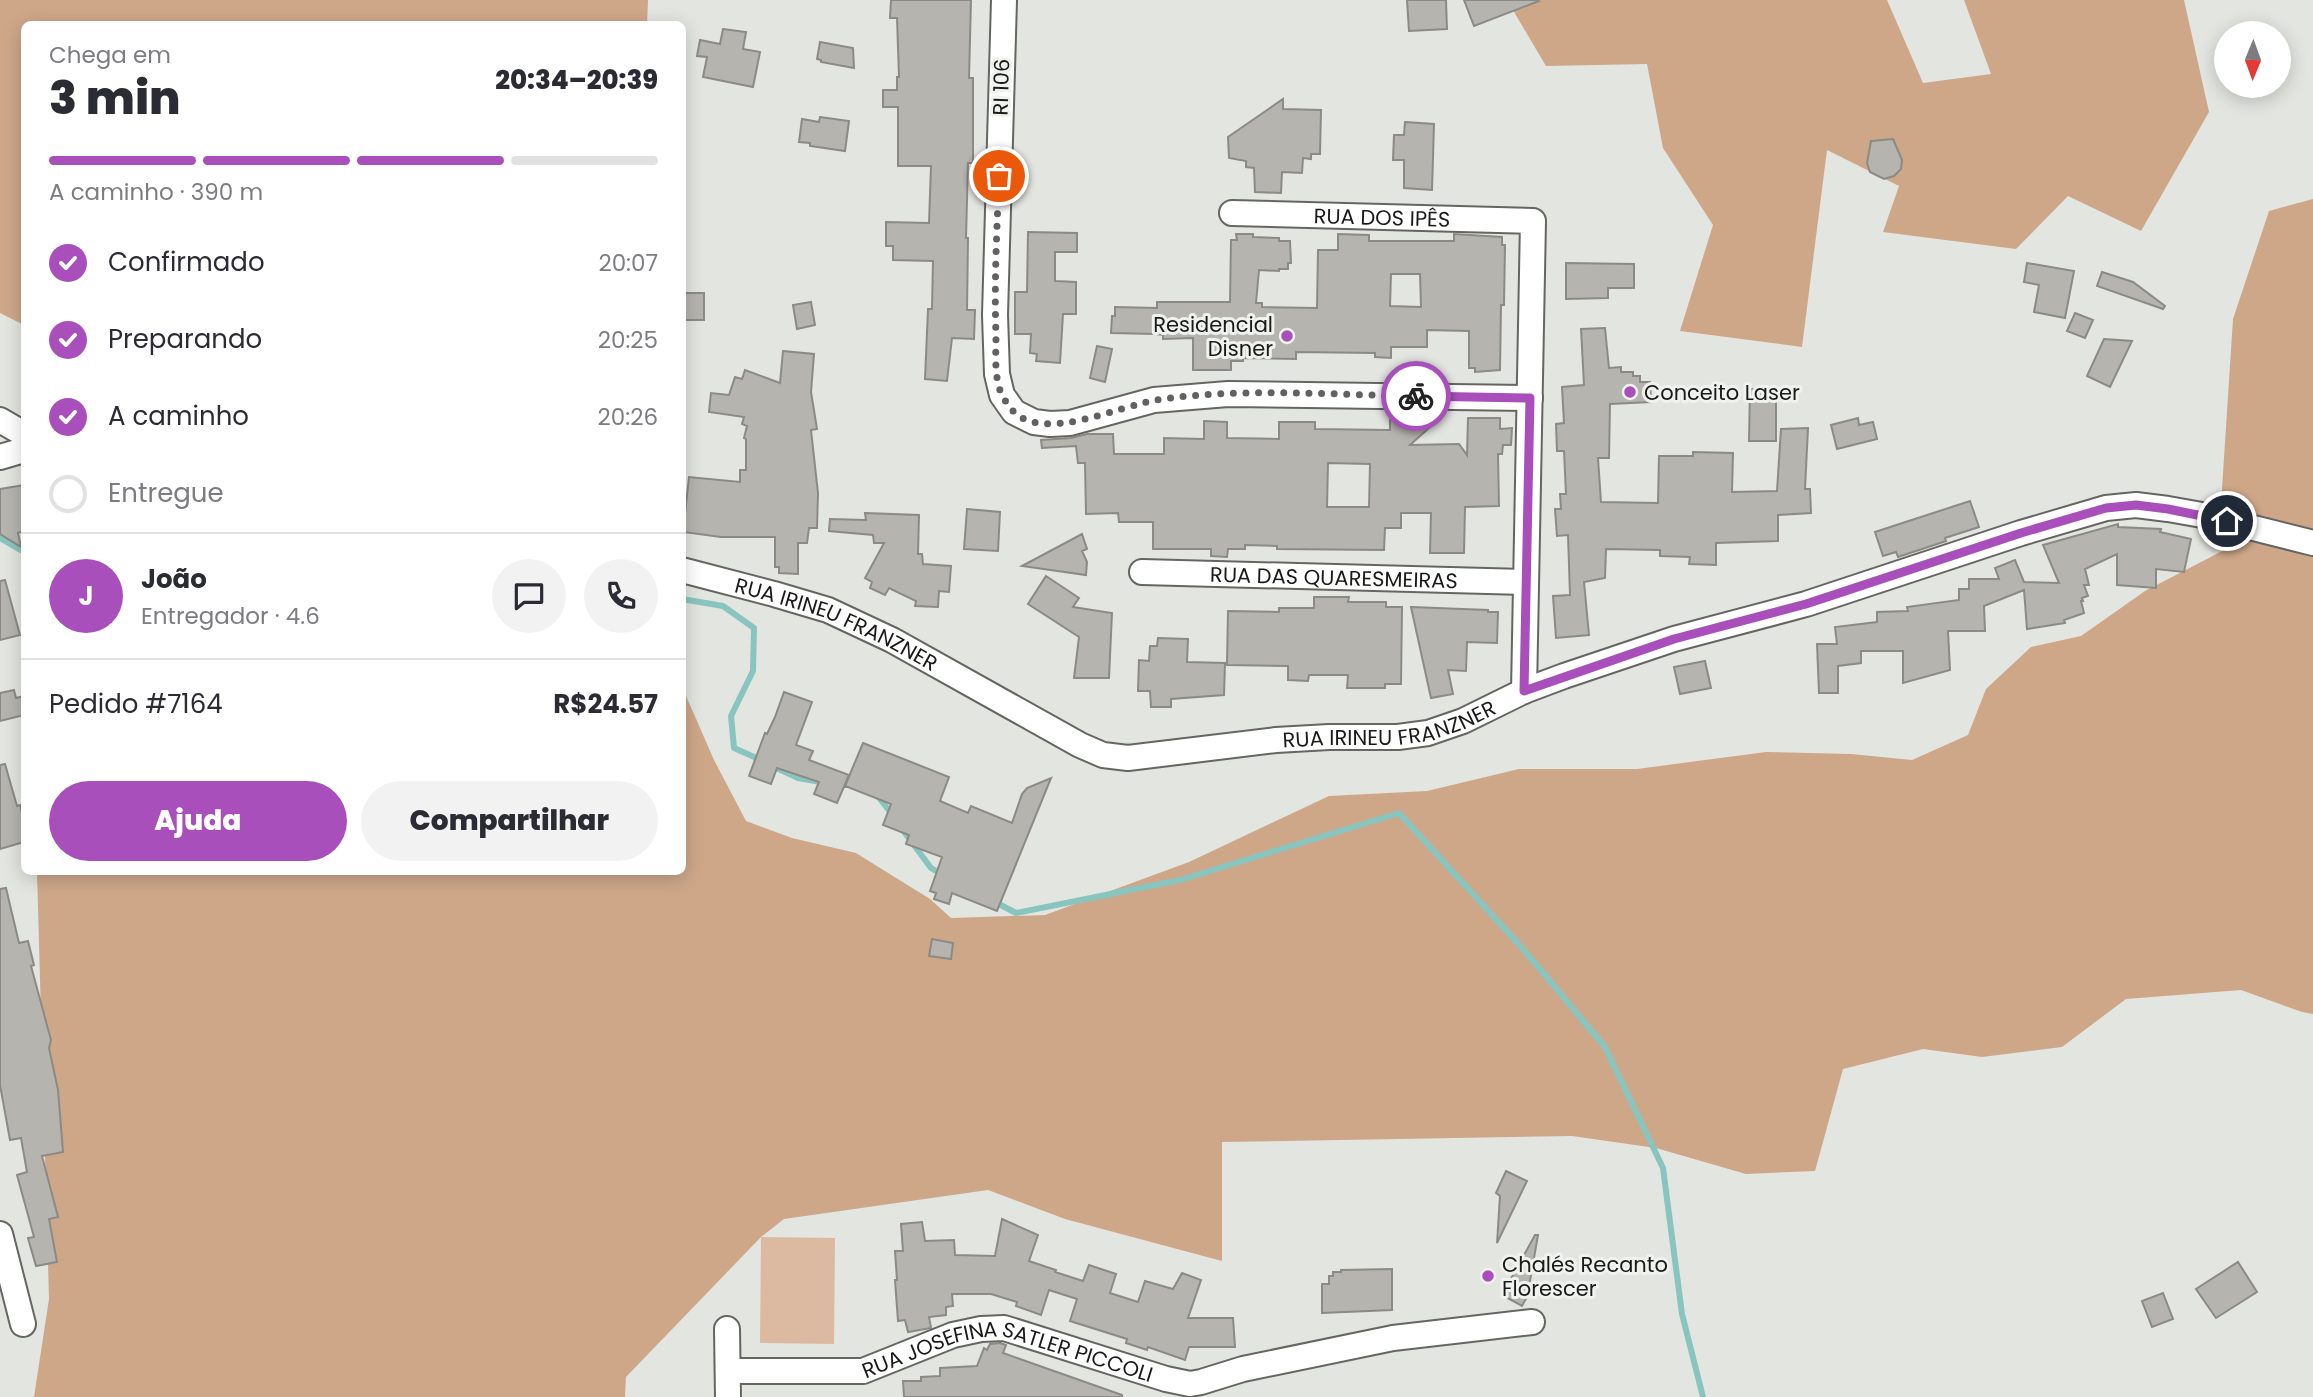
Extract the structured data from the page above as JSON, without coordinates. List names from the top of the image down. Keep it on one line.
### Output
{"streets":{"street":["RI 106","RUA DOS IPÊS","RUA DAS QUARESMEIRAS","RUA IRINEU FRANZNER","RUA JOSEFINA SATLER PICCOLI"]},"crossings":[["RI 106","RUA DOS IPÊS"]],"places":["Residencial Disner","Conceito Laser","Chalés Recanto Florescer"],"north":"bottom","page":{"heading":["3 min","Chega em","20:34–20:39"],"panel":["João","Entregador · 4.6","Pedido #7164","R$24.57"],"bar":"A caminho · 390 m","list":[["Confirmado","20:07"],["Preparando","20:25"],["A caminho","20:26"],"Entregue"],"round":"J","buttons":["Ajuda","Compartilhar"]}}
